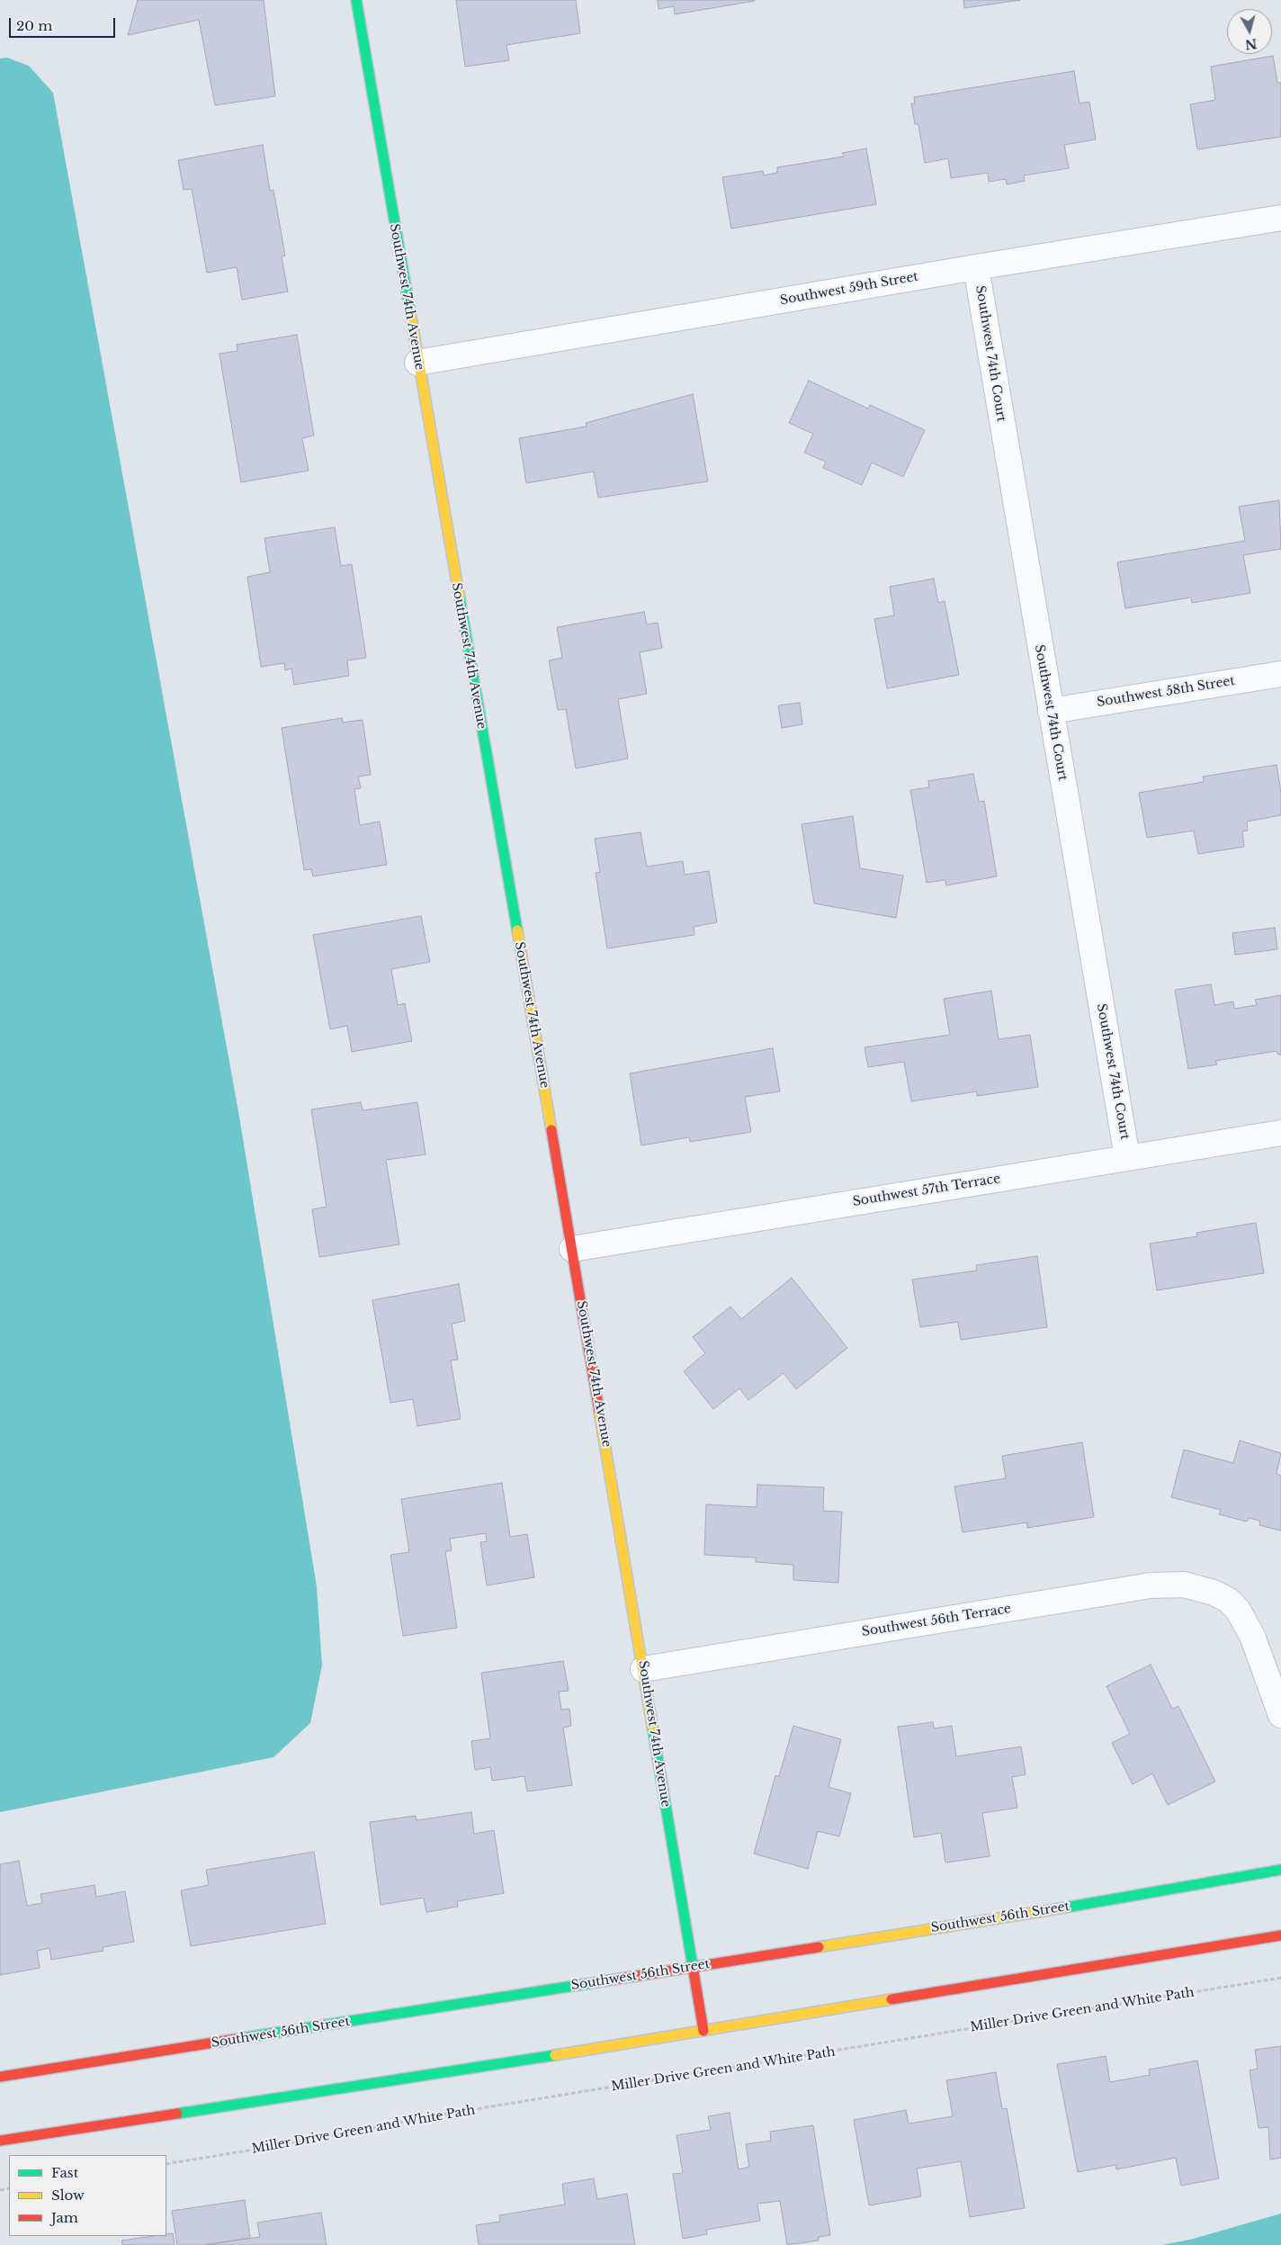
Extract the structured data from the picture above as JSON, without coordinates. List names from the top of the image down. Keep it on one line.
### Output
{"streets":{"main road":["Southwest 74th Avenue","Southwest 56th Street"],"street":["Southwest 59th Street","Southwest 74th Court","Southwest 58th Street","Southwest 57th Terrace","Southwest 56th Terrace"],"path":["Miller Drive Green and White Path"]},"crossings":[["Southwest 59th Street","Southwest 74th Avenue"],["Southwest 59th Street","Southwest 74th Court"],["Southwest 74th Avenue","Southwest 57th Terrace"],["Southwest 74th Avenue","Southwest 56th Terrace"],["Southwest 74th Avenue","Southwest 56th Street"],["Southwest 74th Court","Southwest 58th Street"],["Southwest 74th Court","Southwest 57th Terrace"]],"legend":["Fast","Slow","Jam"],"scale_bar":"20 m","north":"bottom"}
